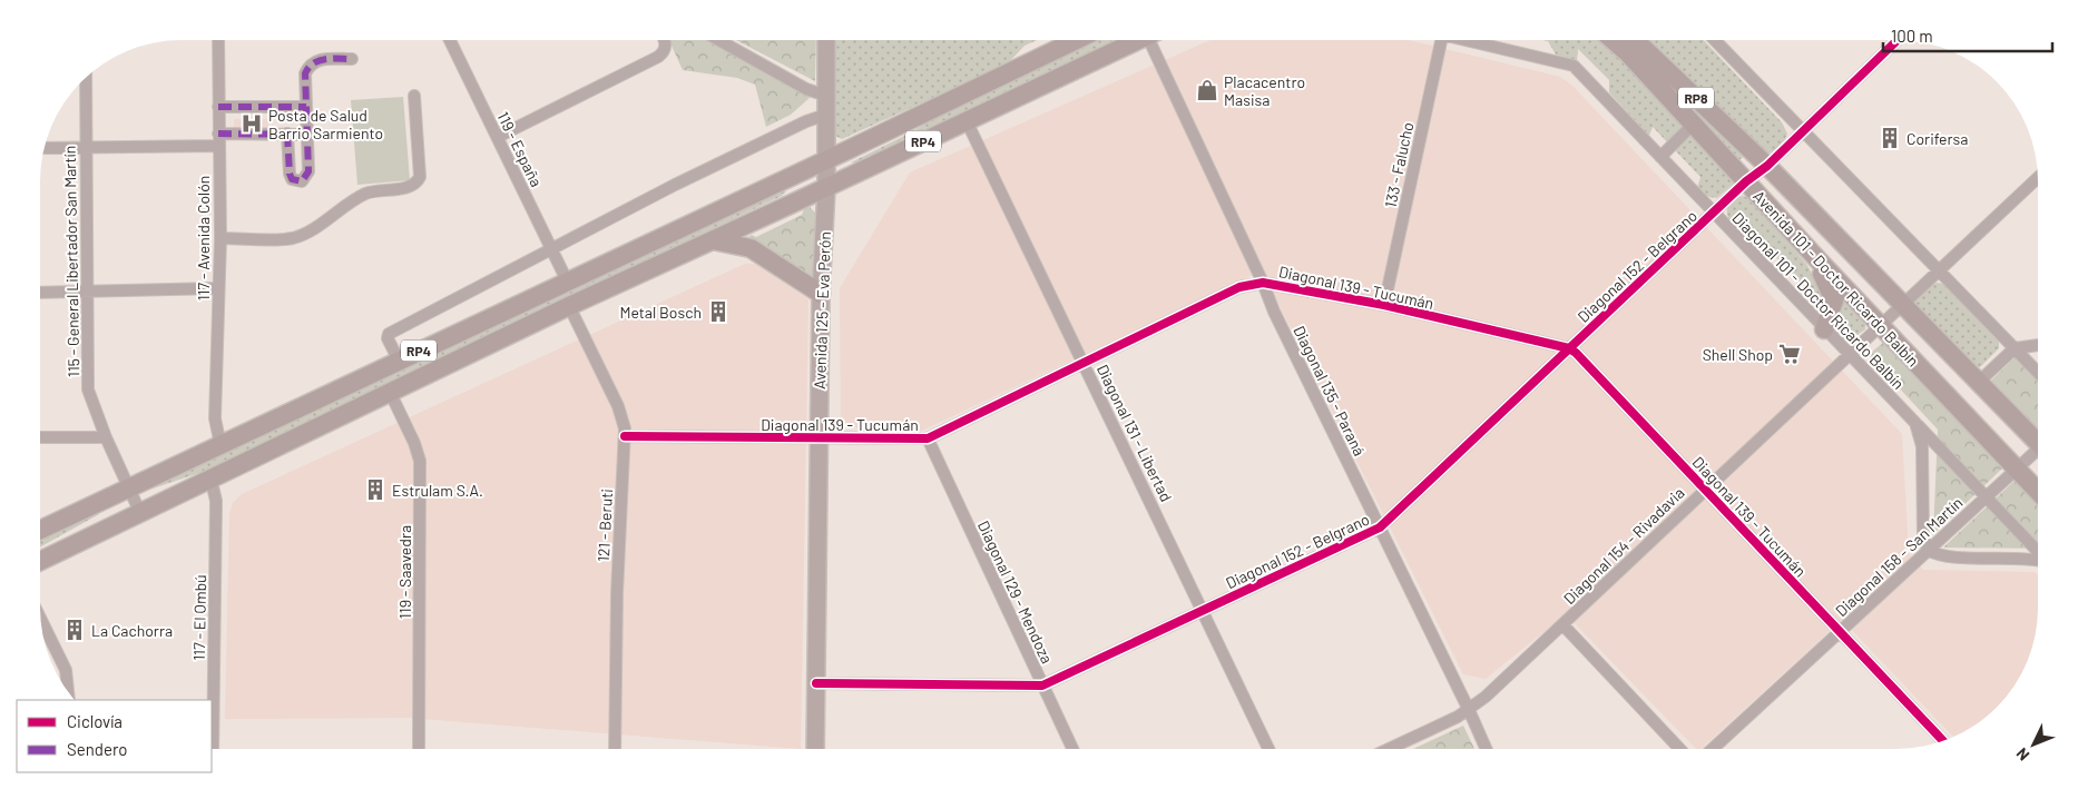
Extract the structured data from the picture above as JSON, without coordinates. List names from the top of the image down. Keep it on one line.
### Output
{"streets":{"main road":["RP8","RP4","Avenida 101 - Doctor Ricardo Balbín"],"street":["119 - España","133 - Falucho","117 - Avenida Colón","115 - General Libertador San Martín","Diagonal 152 - Belgrano","Diagonal 139 - Tucumán","Diagonal 101 - Doctor Ricardo Balbín","Avenida 125 - Eva Perón","Diagonal 135 - Paraná","Diagonal 131 - Libertad","121 - Beruti","Diagonal 154 - Rivadavia","Diagonal 158 - San Martín","119 - Saavedra","Diagonal 129 - Mendoza","117 - El Ombú"]},"crossings":[["RP4","119 - España"],["RP4","117 - Avenida Colón"],["RP4","115 - General Libertador San Martín"],["RP4","Avenida 125 - Eva Perón"],["RP4","Diagonal 131 - Libertad"],["RP4","121 - Beruti"],["RP4","119 - Saavedra"],["RP4","117 - El Ombú"],["133 - Falucho","Diagonal 139 - Tucumán"],["Diagonal 152 - Belgrano","Avenida 101 - Doctor Ricardo Balbín"],["Diagonal 152 - Belgrano","Diagonal 139 - Tucumán"],["Diagonal 152 - Belgrano","Diagonal 101 - Doctor Ricardo Balbín"],["Diagonal 152 - Belgrano","Avenida 125 - Eva Perón"],["Diagonal 152 - Belgrano","Diagonal 135 - Paraná"],["Diagonal 152 - Belgrano","Diagonal 131 - Libertad"],["Diagonal 152 - Belgrano","Diagonal 129 - Mendoza"],["Avenida 101 - Doctor Ricardo Balbín","Diagonal 154 - Rivadavia"],["Avenida 101 - Doctor Ricardo Balbín","Diagonal 158 - San Martín"],["Diagonal 139 - Tucumán","Avenida 125 - Eva Perón"],["Diagonal 139 - Tucumán","Diagonal 135 - Paraná"],["Diagonal 139 - Tucumán","Diagonal 131 - Libertad"],["Diagonal 139 - Tucumán","121 - Beruti"],["Diagonal 139 - Tucumán","Diagonal 154 - Rivadavia"],["Diagonal 139 - Tucumán","Diagonal 158 - San Martín"],["Diagonal 139 - Tucumán","Diagonal 129 - Mendoza"],["Diagonal 101 - Doctor Ricardo Balbín","Diagonal 154 - Rivadavia"],["Diagonal 101 - Doctor Ricardo Balbín","Diagonal 158 - San Martín"],["Diagonal 135 - Paraná","Diagonal 154 - Rivadavia"]],"places":{"shop":["Placacentro Masisa"],"hospital":["Posta de Salud Barrio Sarmiento"],"building":["Corifersa","Metal Bosch","Estrulam S.A.","La Cachorra"],"supermarket":["Shell Shop"]},"legend":["Ciclovía","Sendero"],"scale_bar":"100 m","north":"bottom left"}
